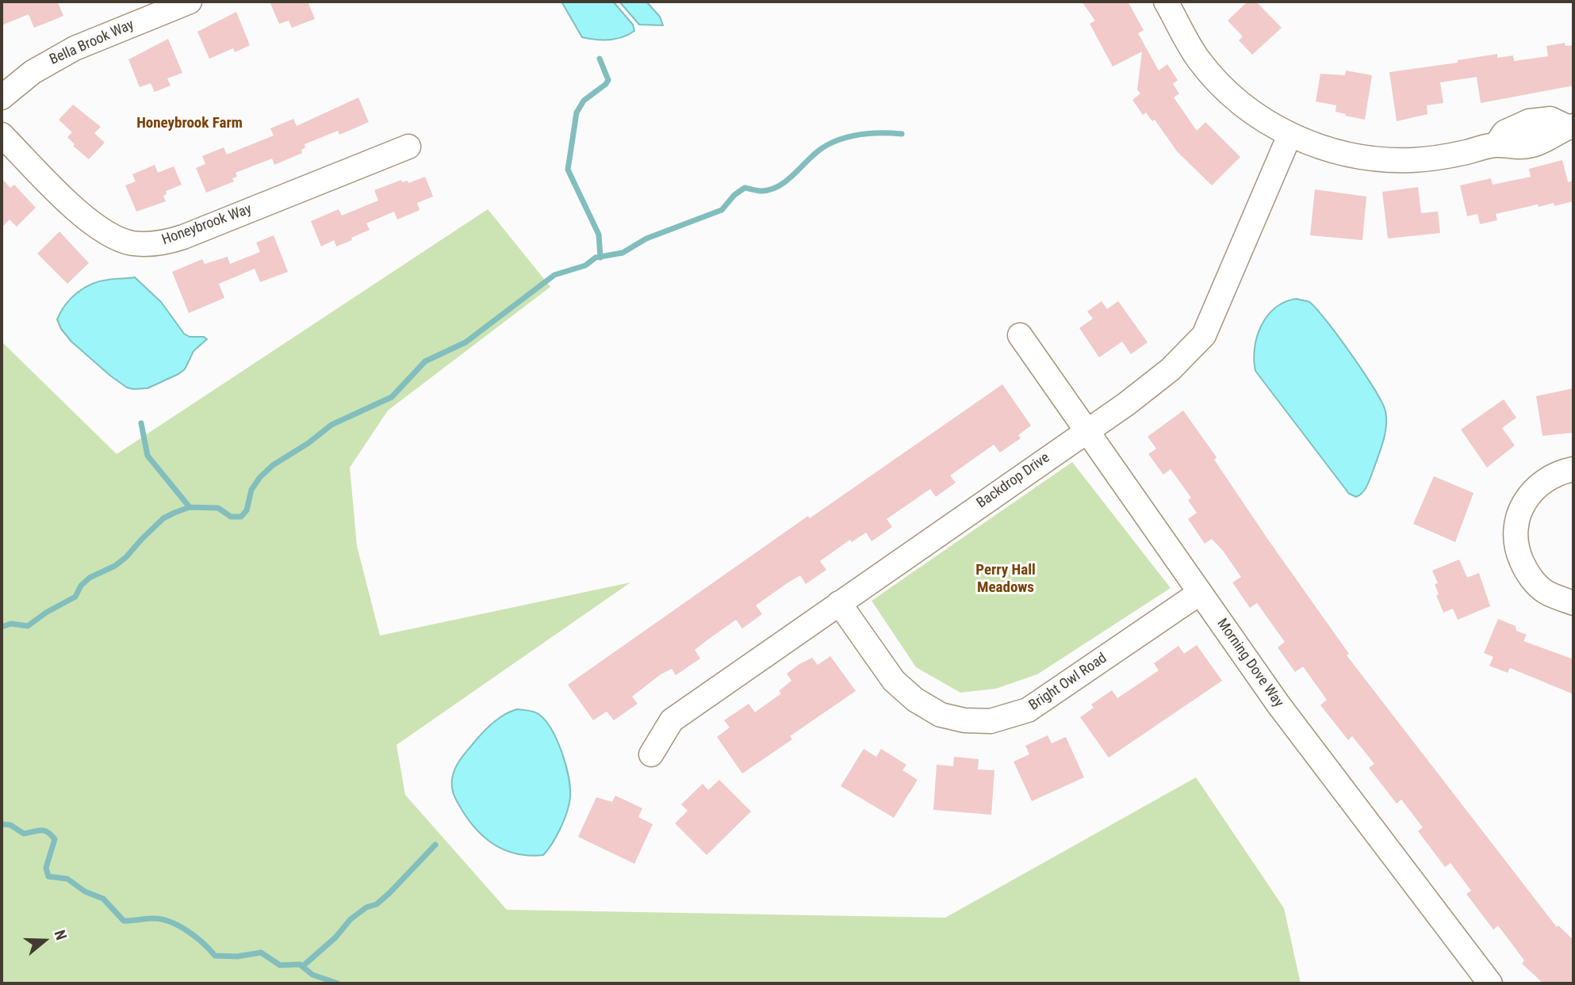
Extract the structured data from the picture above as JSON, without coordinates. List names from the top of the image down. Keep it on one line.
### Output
{"streets":{"street":["Bella Brook Way","Honeybrook Way","Backdrop Drive","Morning Dove Way","Bright Owl Road"]},"crossings":[["Backdrop Drive","Morning Dove Way"],["Backdrop Drive","Bright Owl Road"],["Morning Dove Way","Bright Owl Road"]],"districts":["Honeybrook Farm","Perry Hall Meadows"],"north":"right"}
